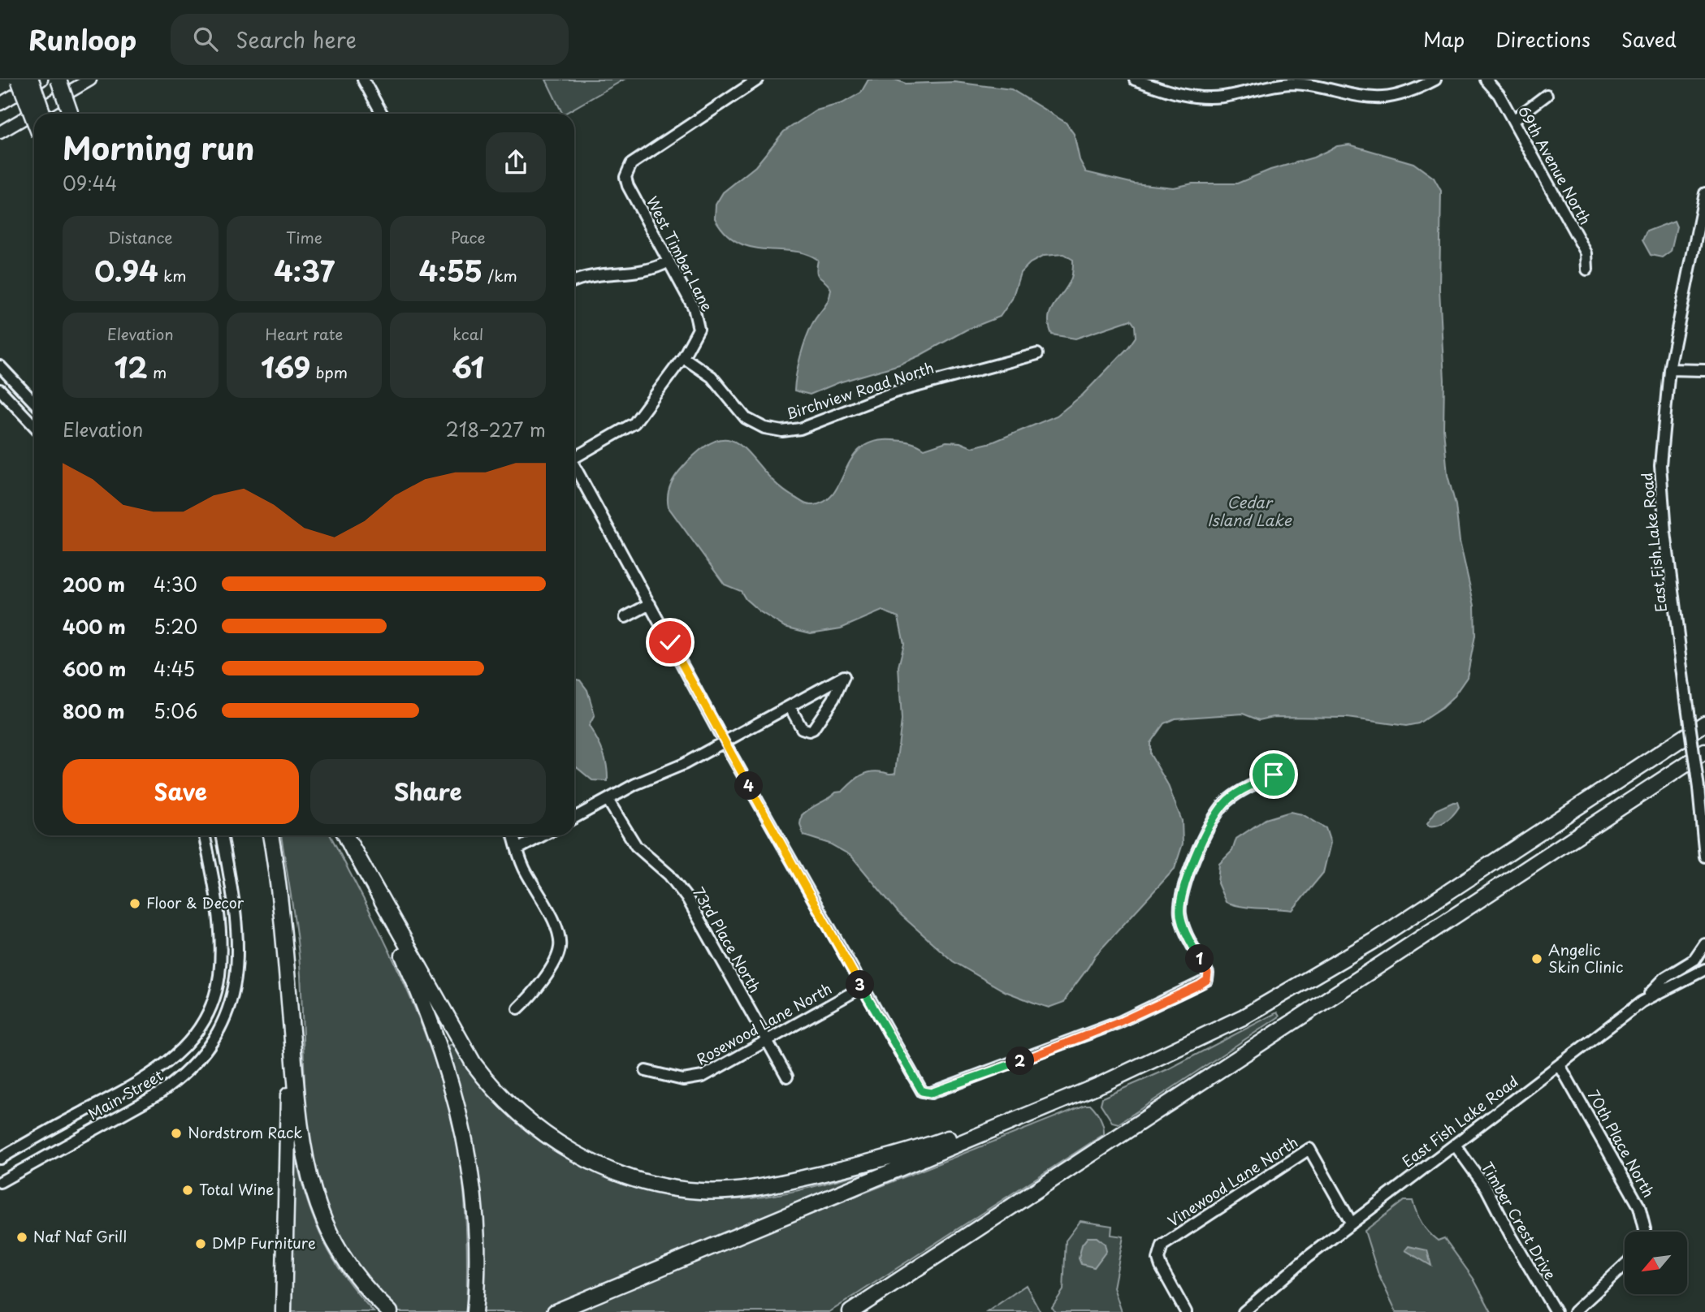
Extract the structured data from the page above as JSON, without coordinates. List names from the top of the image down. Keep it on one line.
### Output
{"streets":{"street":["69th Avenue North","West Timber Lane","Birchview Road North","East Fish Lake Road","73rd Place North","Rosewood Lane North","Main Street","70th Place North","Vinewood Lane North","Timber Crest Drive"]},"crossings":[["West Timber Lane","Birchview Road North"],["East Fish Lake Road","70th Place North"],["East Fish Lake Road","Vinewood Lane North"],["East Fish Lake Road","Timber Crest Drive"],["73rd Place North","Rosewood Lane North"]],"water":["Cedar Island Lake"],"places":["Floor & Decor","Angelic Skin Clinic","Nordstrom Rack","Total Wine","Naf Naf Grill","DMP Furniture"],"north":"bottom left","page":{"header":"Runloop","search":"Search here","nav":["Map","Directions","Saved"],"heading":["Morning run","09:44"],"stats":[["Distance","0.94 km"],["Time","4:37"],["Pace","4:55 /km"],["Elevation","12 m"],["Heart rate","169 bpm"],["kcal","61"]],"chart":["Elevation","218–227 m"],"list":[{"name":"200 m","note":"4:30"},{"name":"400 m","note":"5:20"},{"name":"600 m","note":"4:45"},{"name":"800 m","note":"5:06"}],"buttons":["Save","Share"],"pins":["4","1","3","2"]}}
